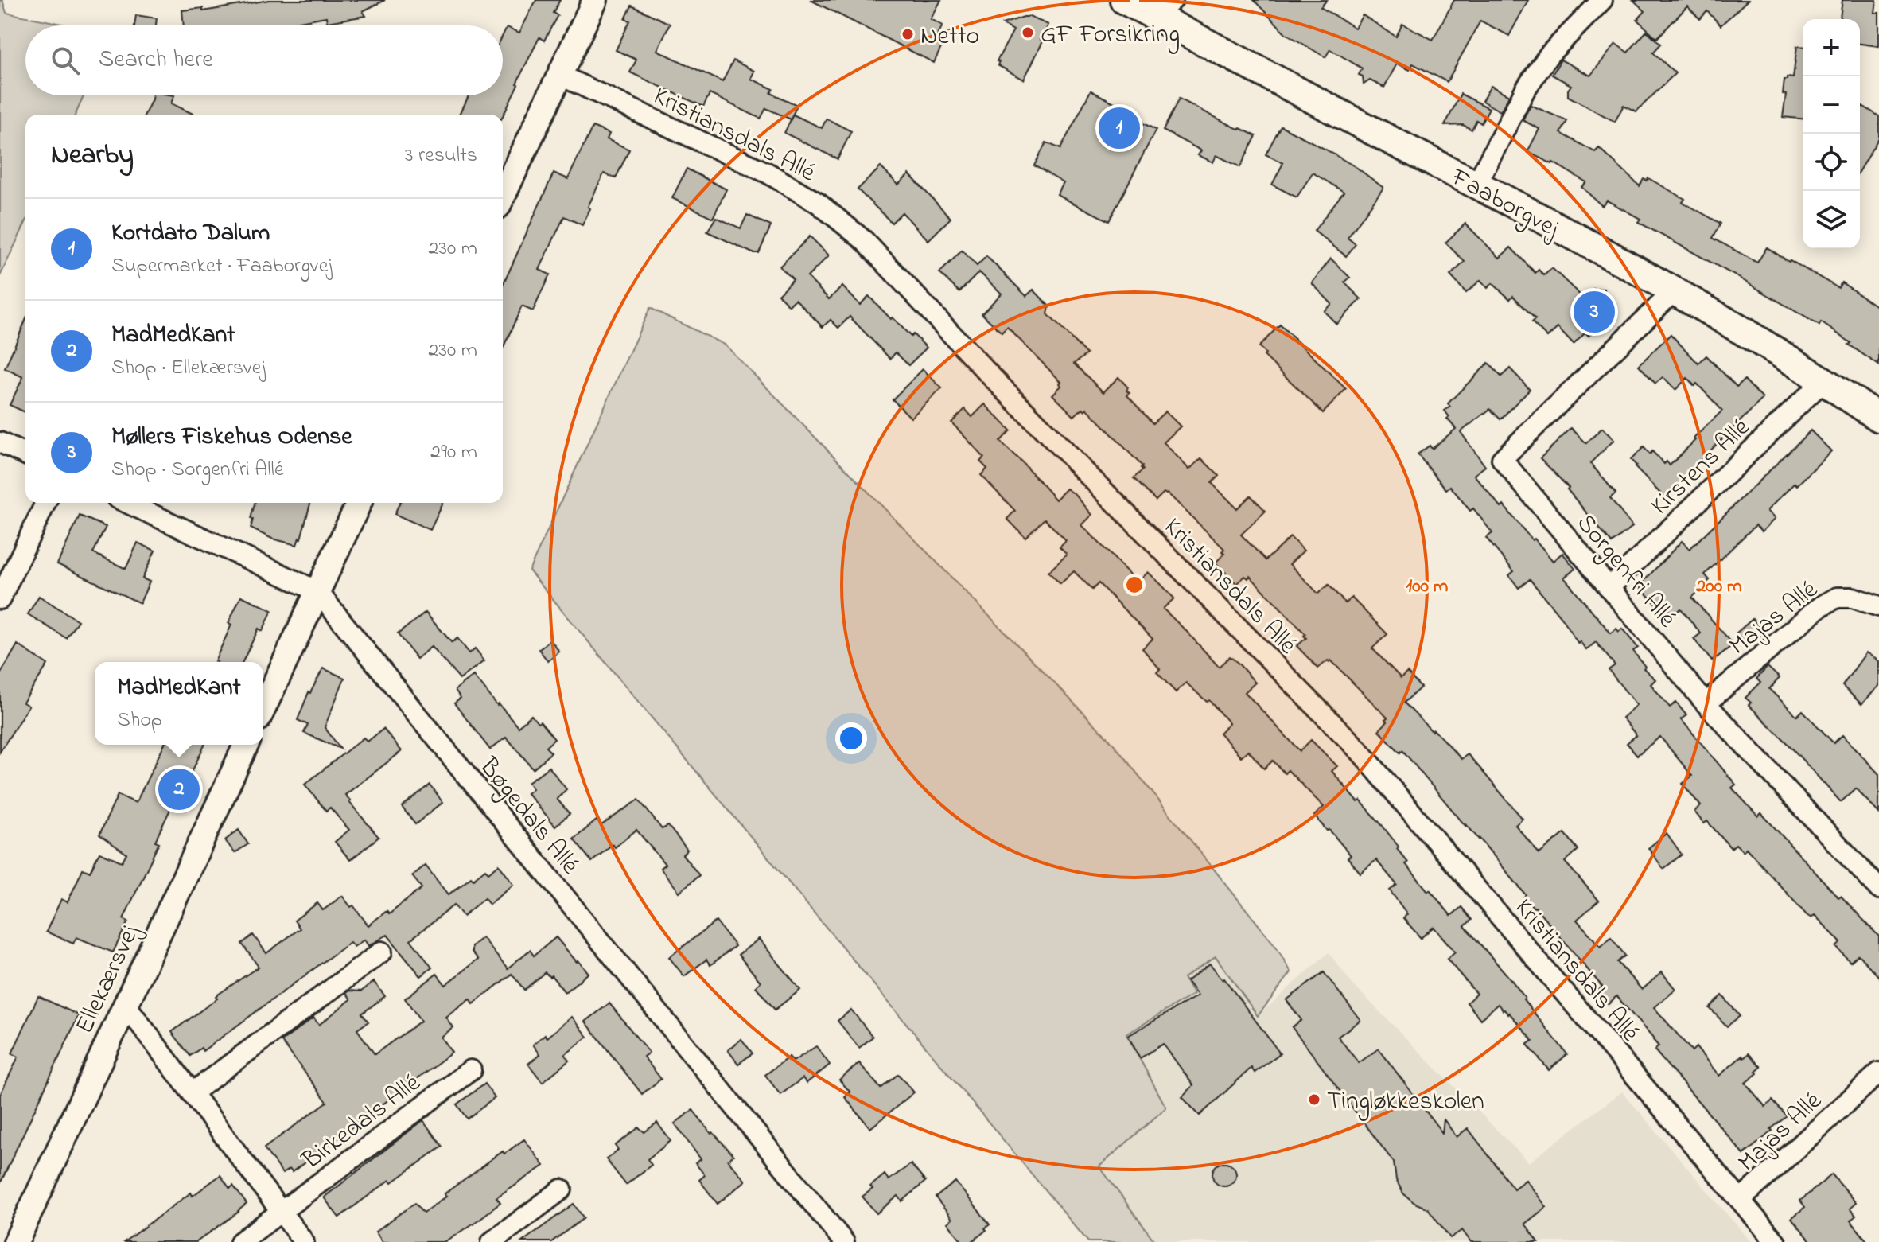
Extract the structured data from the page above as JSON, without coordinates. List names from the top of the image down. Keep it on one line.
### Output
{"streets":{"main road":["Faaborgvej"],"street":["Kristiansdals Allé","Kirstens Allé","Sorgenfri Allé","Majas Allé","Bøgedals Allé","Ellekærsvej","Birkedals Allé"]},"crossings":[["Kristiansdals Allé","Majas Allé"],["Faaborgvej","Kirstens Allé"],["Faaborgvej","Sorgenfri Allé"],["Kirstens Allé","Sorgenfri Allé"],["Sorgenfri Allé","Majas Allé"]],"places":["GF Forsikring","Netto","Tingløkkeskolen"],"page":{"map_buttons":["+","−"],"search":"Search here","pins":["1","3","2"],"heading":["Nearby","3 results"],"list":[{"mark":"1","name":"Kortdato Dalum","note":"Supermarket · Faaborgvej","value":"230 m"},{"mark":"2","name":"MadMedKant","note":"Shop · Ellekærsvej","value":"230 m"},{"mark":"3","name":"Møllers Fiskehus Odense","note":"Shop · Sorgenfri Allé","value":"290 m"}],"popup":["MadMedKant","Shop"]},"rings":["100 m","200 m"]}
